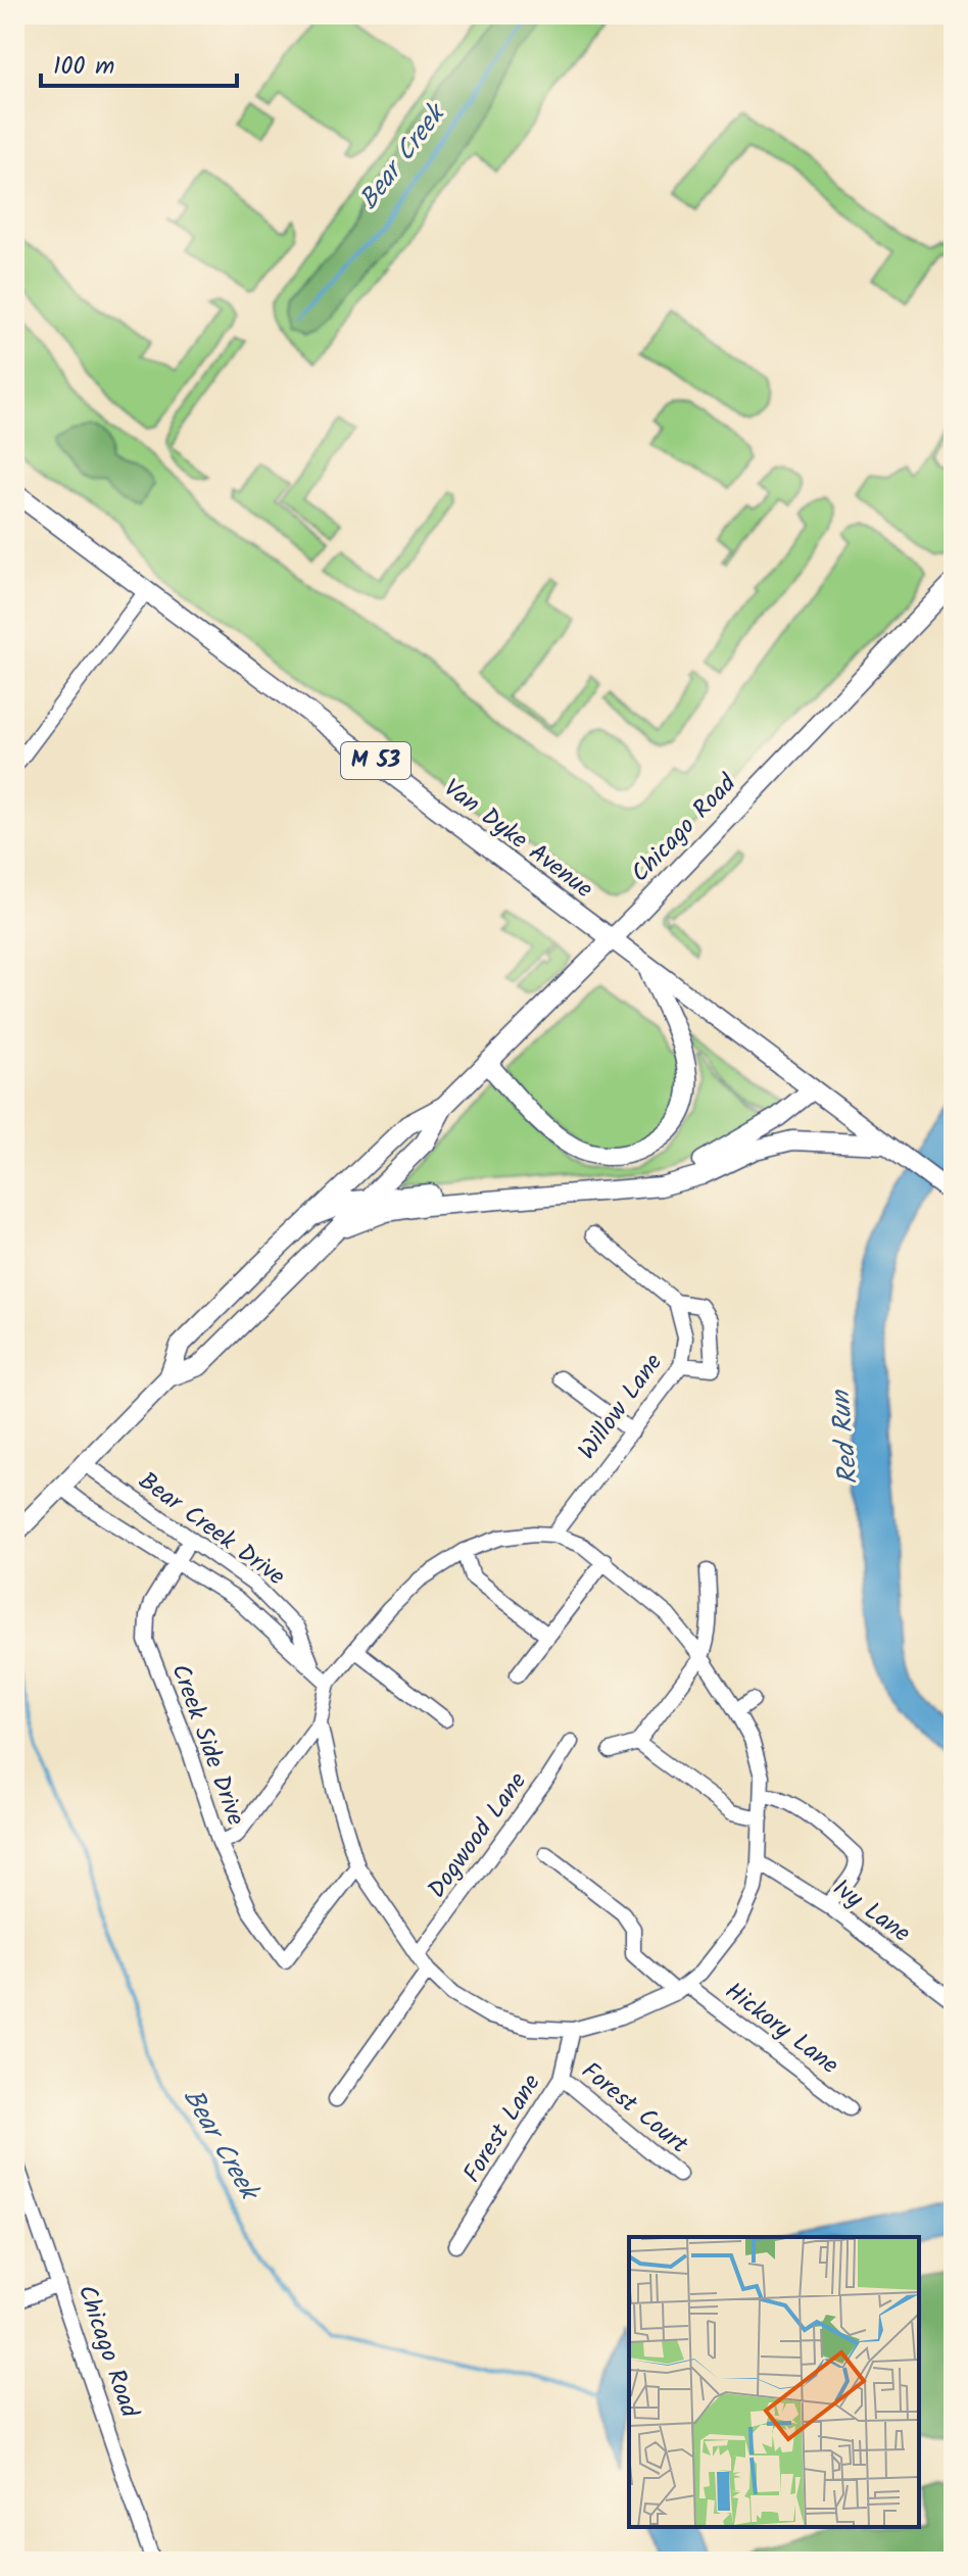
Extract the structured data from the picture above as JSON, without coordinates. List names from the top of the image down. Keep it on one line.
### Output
{"streets":{"main road":["M 53","Chicago Road","Van Dyke Avenue"],"street":["Willow Lane","Bear Creek Drive","Creek Side Drive","Dogwood Lane","Ivy Lane","Hickory Lane","Forest Court","Forest Lane"]},"crossings":[["Chicago Road","Van Dyke Avenue"],["Chicago Road","Bear Creek Drive"],["Bear Creek Drive","Creek Side Drive"],["Forest Court","Forest Lane"]],"water":["Bear Creek","Red Run"],"scale_bar":"100 m"}
